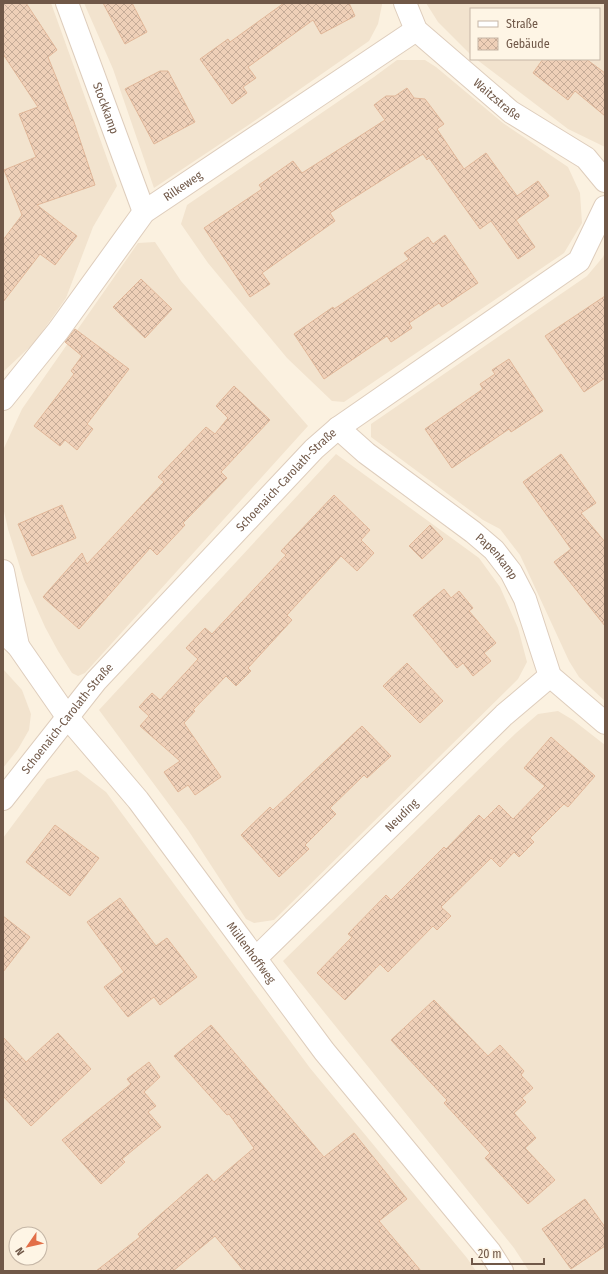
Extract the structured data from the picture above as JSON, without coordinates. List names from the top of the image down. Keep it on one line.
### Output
{"streets":{"street":["Waitzstraße","Stockkamp","Rilkeweg","Schoenaich-Carolath-Straße","Papenkamp","Neuding","Müllenhoffweg"]},"crossings":[["Waitzstraße","Rilkeweg"],["Stockkamp","Rilkeweg"],["Schoenaich-Carolath-Straße","Papenkamp"],["Schoenaich-Carolath-Straße","Müllenhoffweg"],["Papenkamp","Neuding"],["Neuding","Müllenhoffweg"]],"legend":["Straße","Gebäude"],"scale_bar":"20 m","north":"bottom left"}
